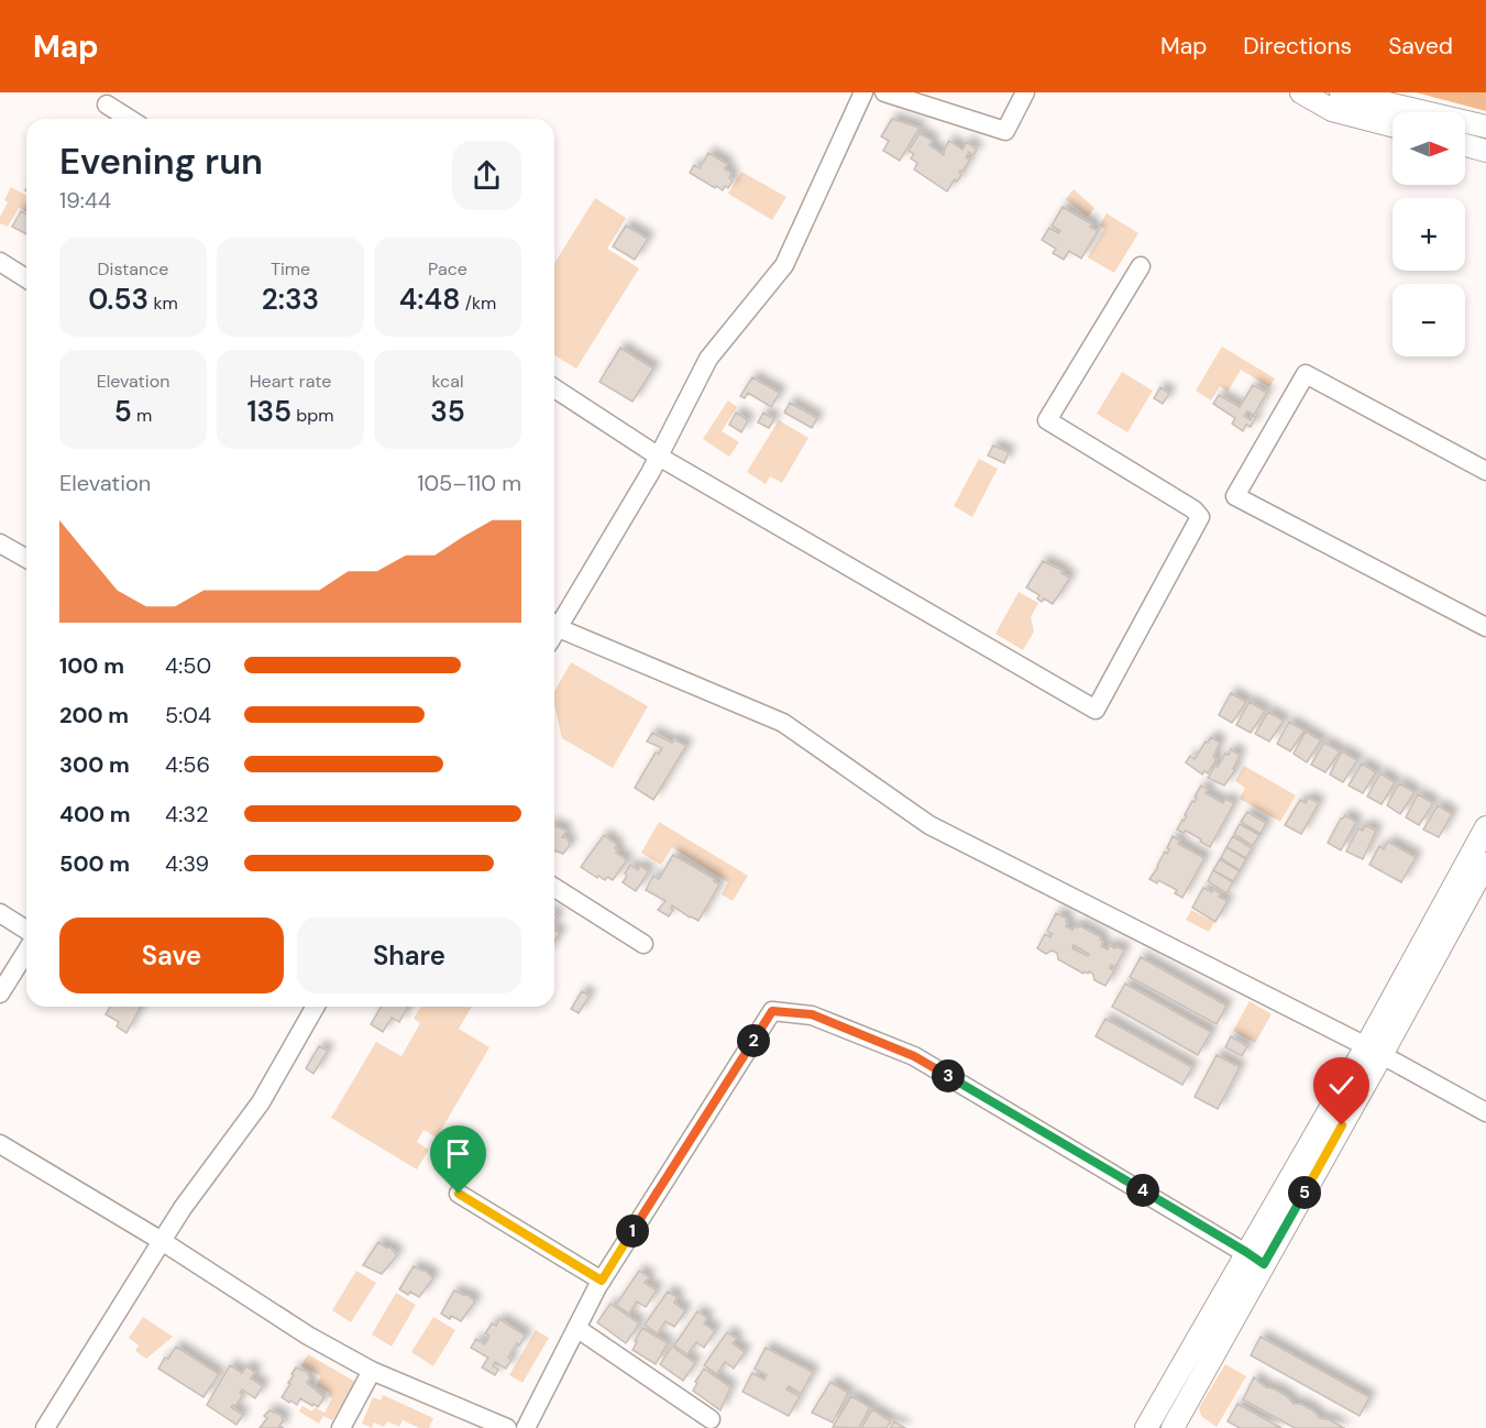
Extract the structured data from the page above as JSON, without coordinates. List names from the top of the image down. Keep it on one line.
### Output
{"north":"right","page":{"header":"Map","nav":["Map","Directions","Saved"],"map_buttons":["+","−"],"heading":["Evening run","19:44"],"stats":[["Distance","0.53 km"],["Time","2:33"],["Pace","4:48 /km"],["Elevation","5 m"],["Heart rate","135 bpm"],["kcal","35"]],"chart":["Elevation","105–110 m"],"list":[{"name":"100 m","note":"4:50"},{"name":"200 m","note":"5:04"},{"name":"300 m","note":"4:56"},{"name":"400 m","note":"4:32"},{"name":"500 m","note":"4:39"}],"buttons":["Save","Share"],"pins":["2","3","4","5","1"]}}
